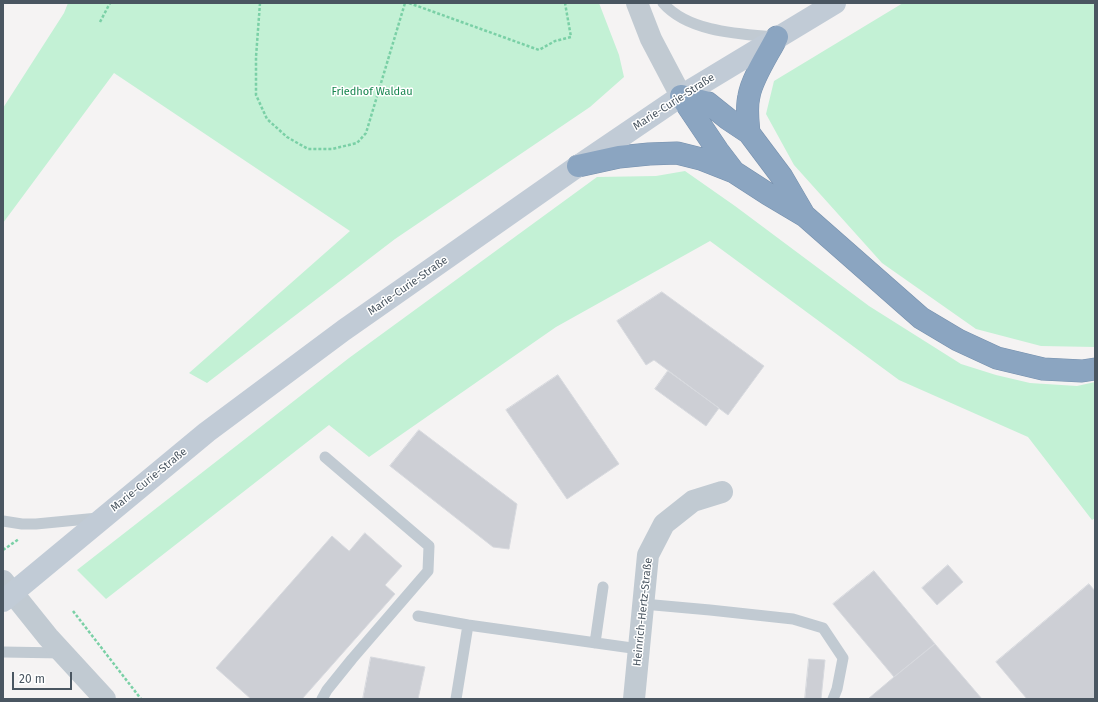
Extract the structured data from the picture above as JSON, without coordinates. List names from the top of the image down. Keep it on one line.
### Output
{"streets":{"main road":["Marie-Curie-Straße"],"street":["Heinrich-Hertz-Straße"]},"parks":["Friedhof Waldau"],"scale_bar":"20 m"}
